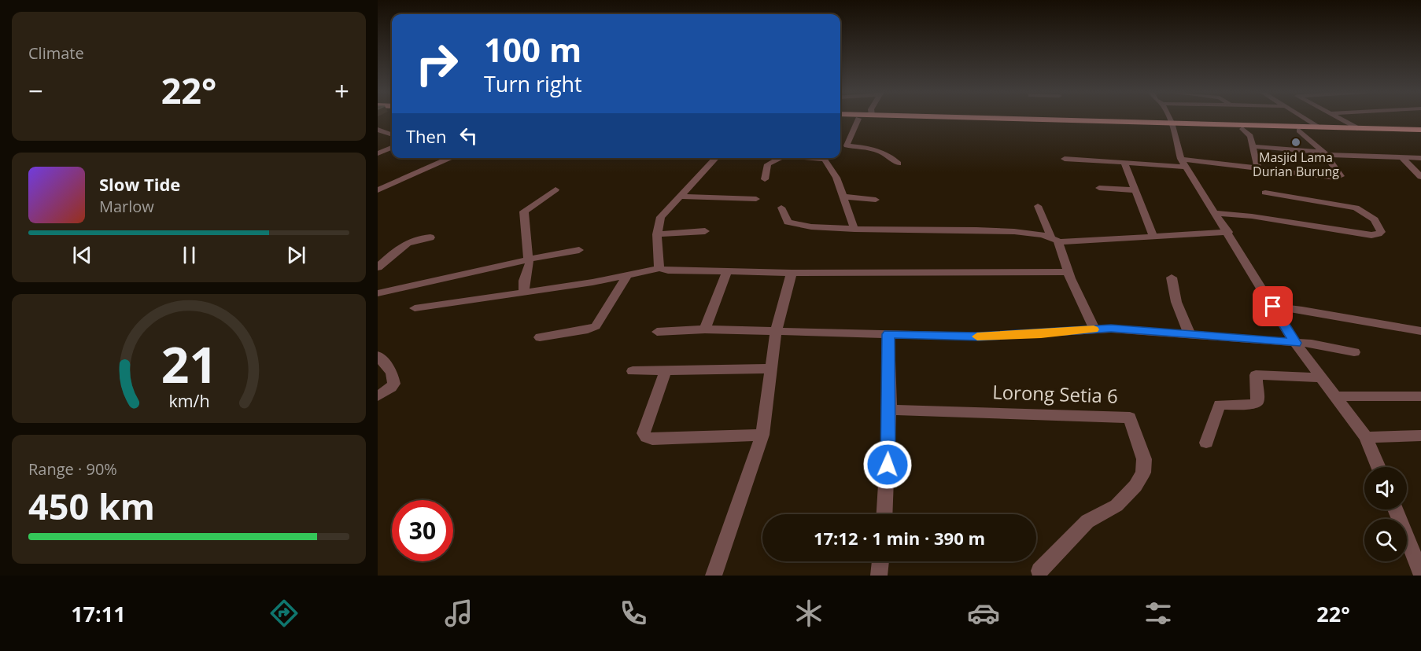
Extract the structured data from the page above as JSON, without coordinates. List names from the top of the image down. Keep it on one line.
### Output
{"streets":{"street":["Lorong Setia 6"]},"places":["Masjid Lama Durian Burung"],"page":{"tile":["Climate",["Range · 90%","450 km"]],"turn":["100 m","Turn right"],"heat":["−","22°","+"],"then":"Then","song":["Slow Tide","Marlow"],"limit":"30","trip":"17:12 · 1 min · 390 m","tabs":["17:11","22°"],"gauge":["21","km/h"]}}
